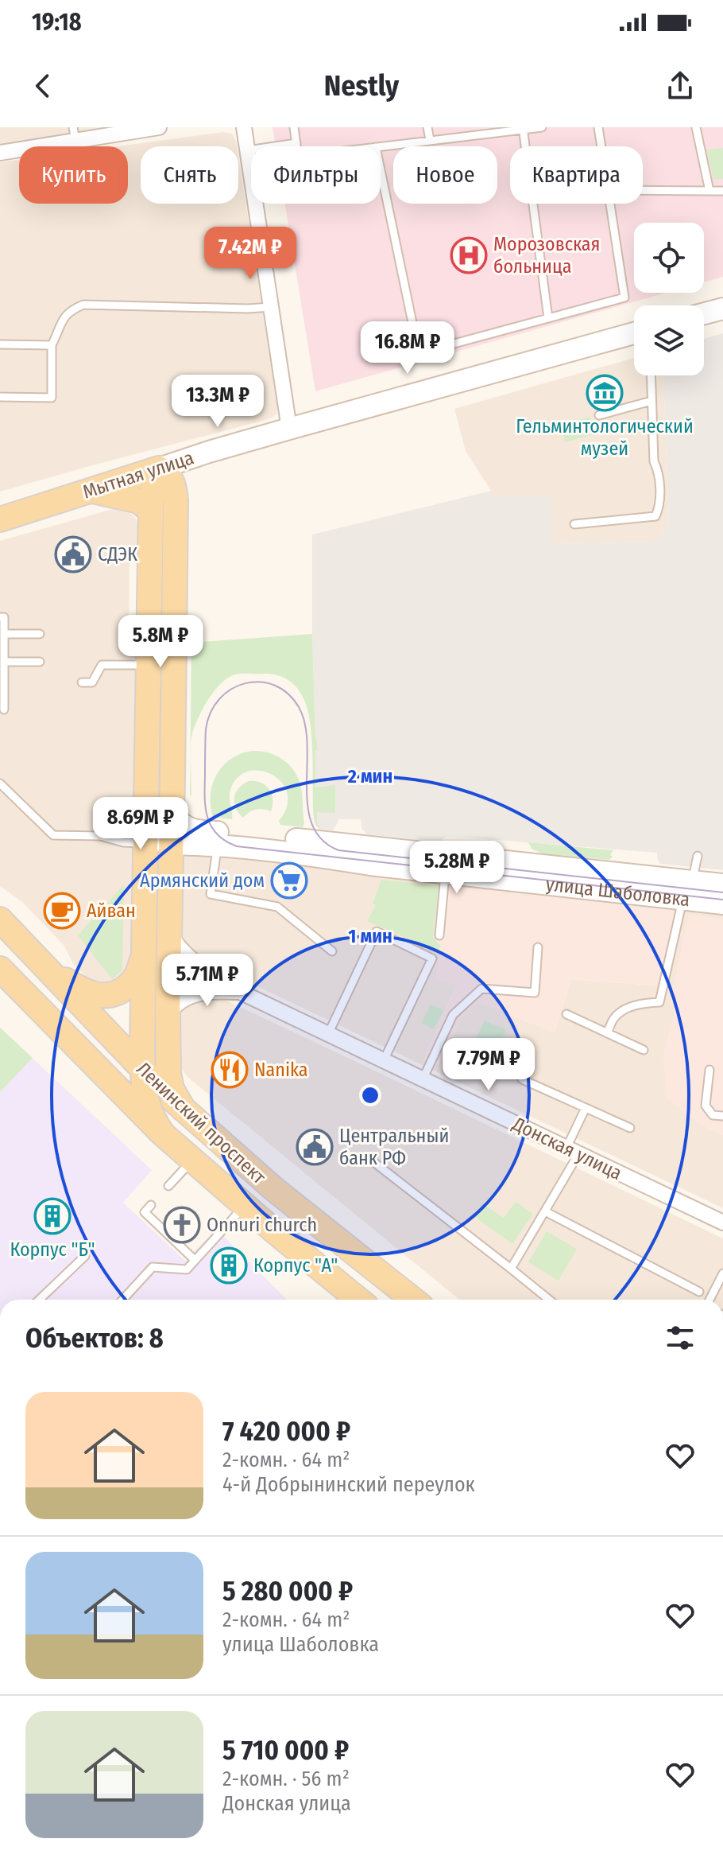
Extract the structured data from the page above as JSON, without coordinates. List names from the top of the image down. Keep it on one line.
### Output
{"streets":{"main road":["Мытная улица","улица Шаболовка","Ленинский проспект"],"street":["Донская улица"]},"places":{"hospital":["Морозовская больница"],"museum":["Гельминтологический музей"],"public building":["СДЭК","Центральный банк РФ"],"supermarket":["Армянский дом"],"cafe":["Айван"],"restaurant":["Nanika"],"building":["Корпус \"Б\"","Корпус \"А\""],"church":["Onnuri church"]},"page":{"status":"19:18","header":"Nestly","chip":["Купить","Снять","Фильтры","Новое","Квартира"],"price":["7.42M ₽","16.8M ₽","13.3M ₽","5.8M ₽","8.69M ₽","5.28M ₽","5.71M ₽","7.79M ₽"],"heading":"Объектов: 8","list":[{"name":"7 420 000 ₽","note":"2-комн. · 64 m² · 4-й Добрынинский переулок"},{"name":"5 280 000 ₽","note":"2-комн. · 64 m² · улица Шаболовка"},{"name":"5 710 000 ₽","note":"2-комн. · 56 m² · Донская улица"}]},"rings":["2 мин","1 мин"]}
